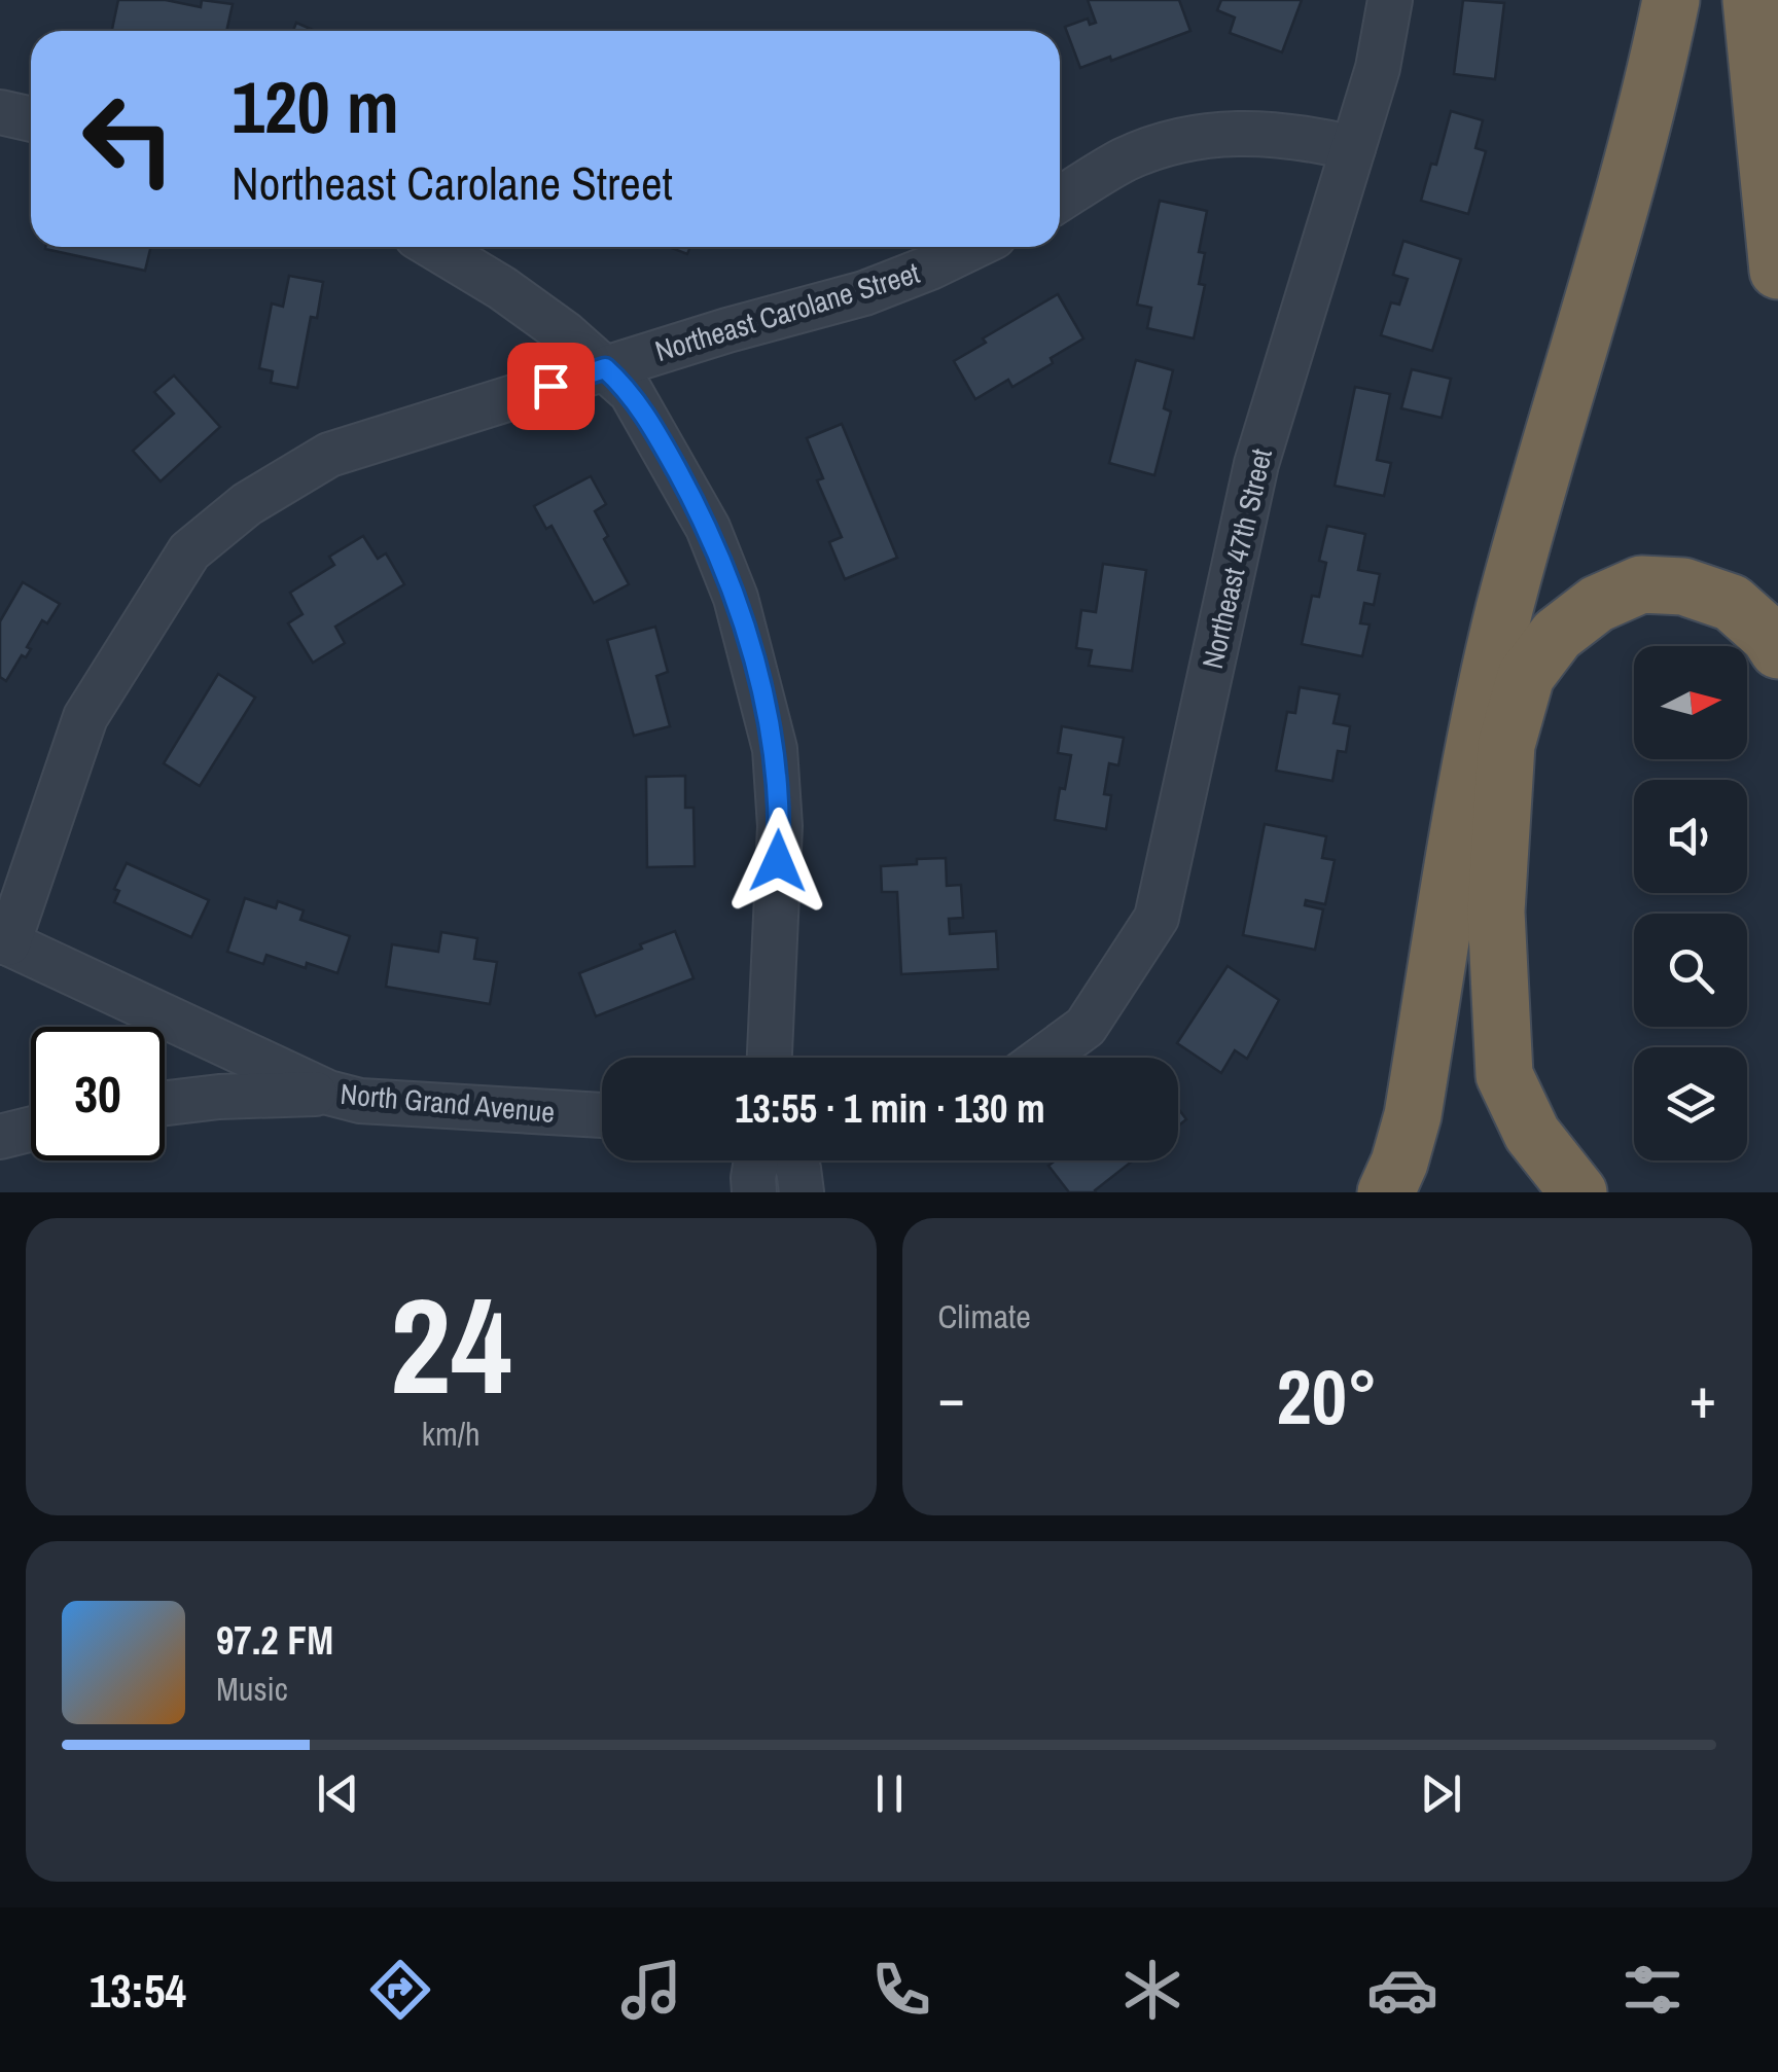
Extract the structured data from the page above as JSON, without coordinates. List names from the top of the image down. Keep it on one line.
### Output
{"streets":{"street":["Northeast Carolane Street","Northeast 47th Street","North Grand Avenue"]},"crossings":[["Northeast Carolane Street","North Grand Avenue"]],"north":"right","page":{"turn":["120 m","Northeast Carolane Street"],"limit":"30","trip":"13:55 · 1 min · 130 m","tile":[["24","km/h"],"Climate"],"heat":["−","20°","+"],"song":["97.2 FM","Music"],"tabs":"13:54"}}
